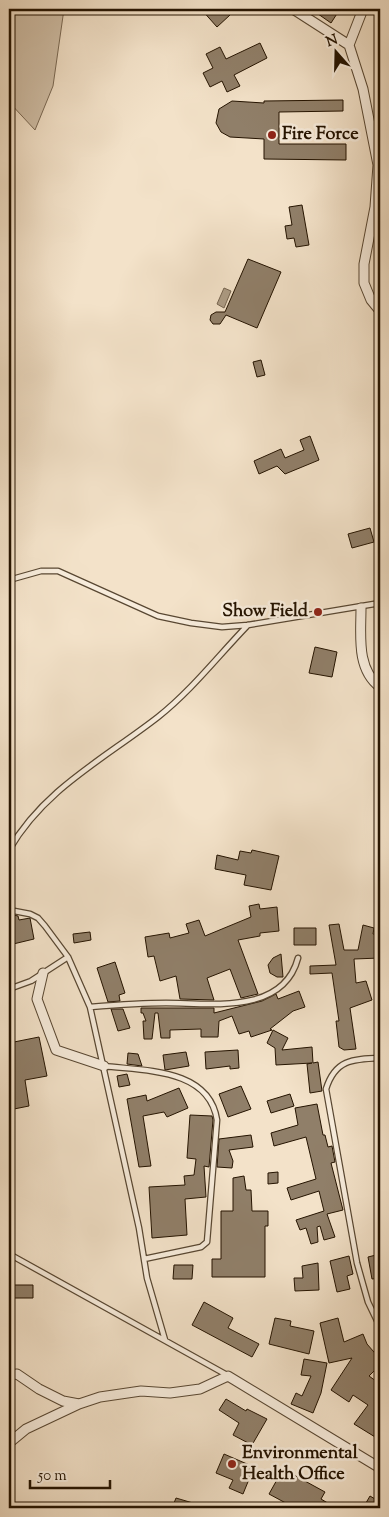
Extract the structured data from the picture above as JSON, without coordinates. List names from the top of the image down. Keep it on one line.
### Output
{"places":["Fire Force","Show Field","Environmental Health Office"],"scale_bar":"50 m","north":"top"}
